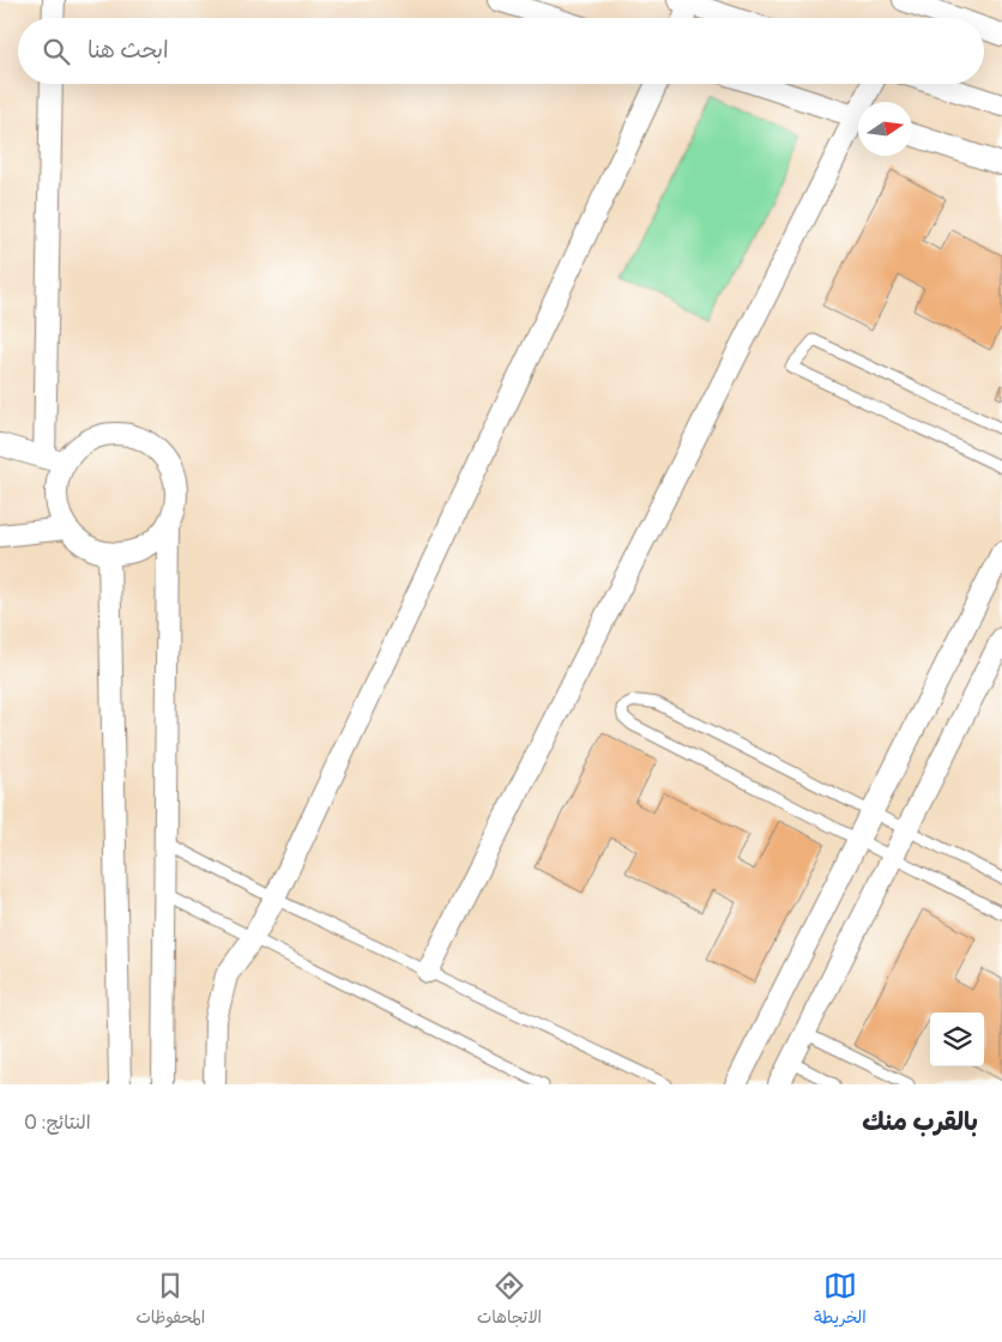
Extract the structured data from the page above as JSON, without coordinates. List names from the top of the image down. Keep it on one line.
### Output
{"north":"right","page":{"search":"ابحث هنا","heading":["بالقرب منك","النتائج: 0"],"nav":["الخريطة","الاتجاهات","المحفوظات"]}}
